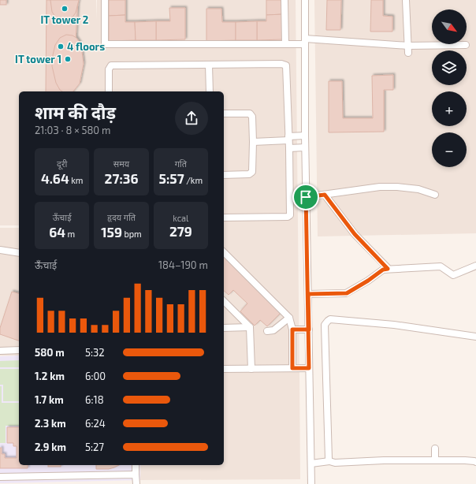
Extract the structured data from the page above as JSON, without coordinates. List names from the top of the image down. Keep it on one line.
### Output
{"places":["IT tower 2","4 floors","IT tower 1"],"north":"bottom right","page":{"map_buttons":["+","−"],"heading":["शाम की दौड़","21:03 · 8 × 580 m"],"stats":[["दूरी","4.64 km"],["समय","27:36"],["गति","5:57 /km"],["ऊँचाई","64 m"],["हृदय गति","159 bpm"],["kcal","279"]],"chart":["ऊँचाई","184–190 m"],"list":[{"name":"580 m","note":"5:32"},{"name":"1.2 km","note":"6:00"},{"name":"1.7 km","note":"6:18"},{"name":"2.3 km","note":"6:24"},{"name":"2.9 km","note":"5:27"}]}}
